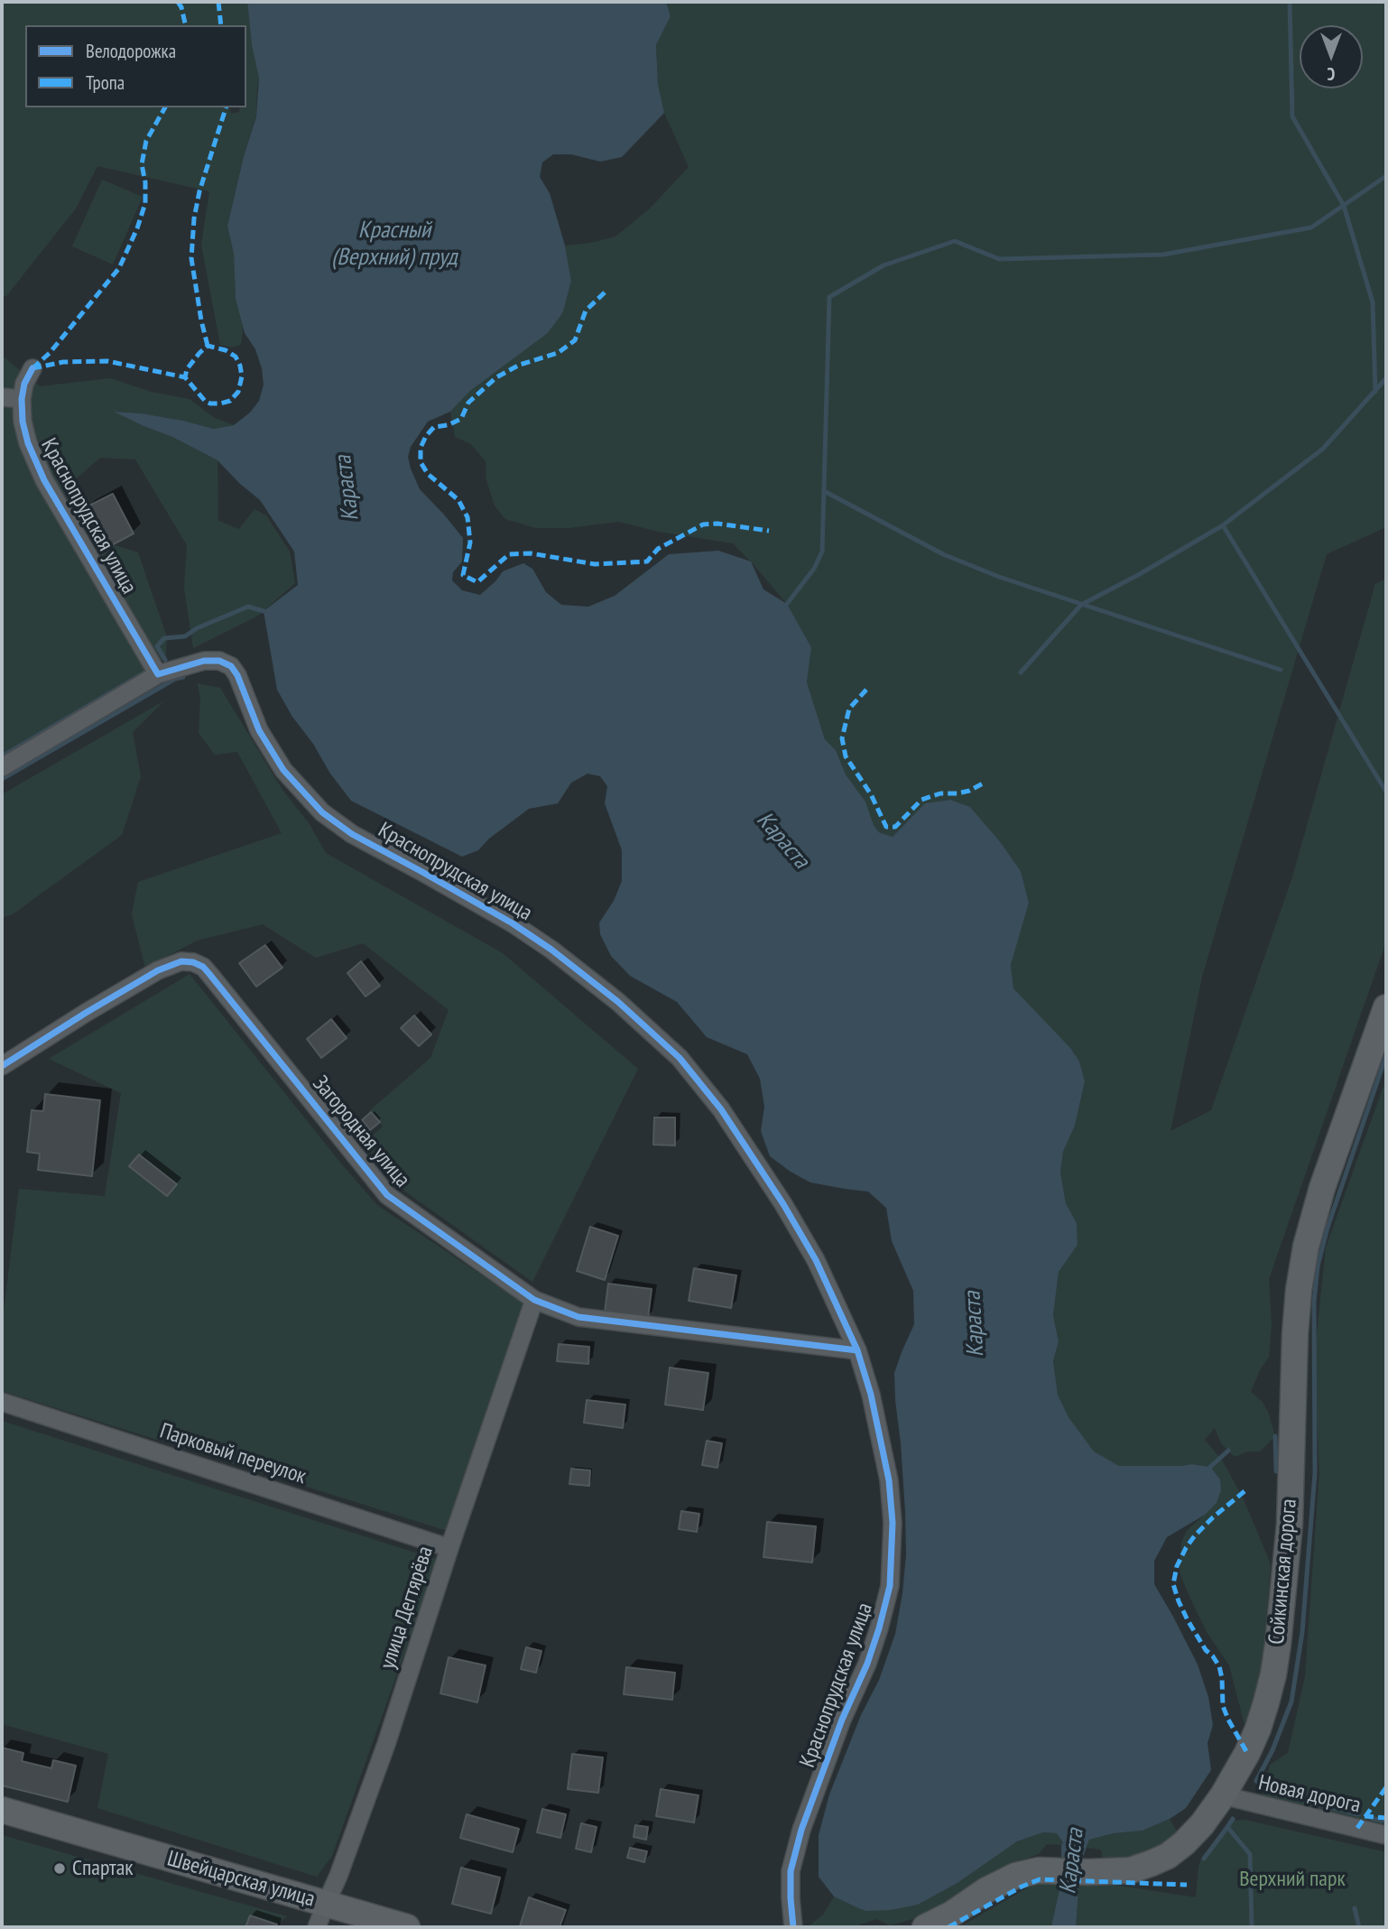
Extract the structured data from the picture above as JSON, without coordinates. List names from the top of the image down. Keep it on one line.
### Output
{"streets":{"main road":["Сойкинская дорога","Швейцарская улица"],"street":["Краснопрудская улица","Загородная улица","Парковый переулок","улица Дегтярёва","Новая дорога"]},"crossings":[["Краснопрудская улица","Загородная улица"],["Загородная улица","улица Дегтярёва"],["Парковый переулок","улица Дегтярёва"],["Сойкинская дорога","Новая дорога"],["улица Дегтярёва","Швейцарская улица"]],"water":["Красный (Верхний) пруд","Караста"],"parks":["Верхний парк"],"places":["Спартак"],"legend":["Велодорожка","Тропа"],"north":"bottom"}
